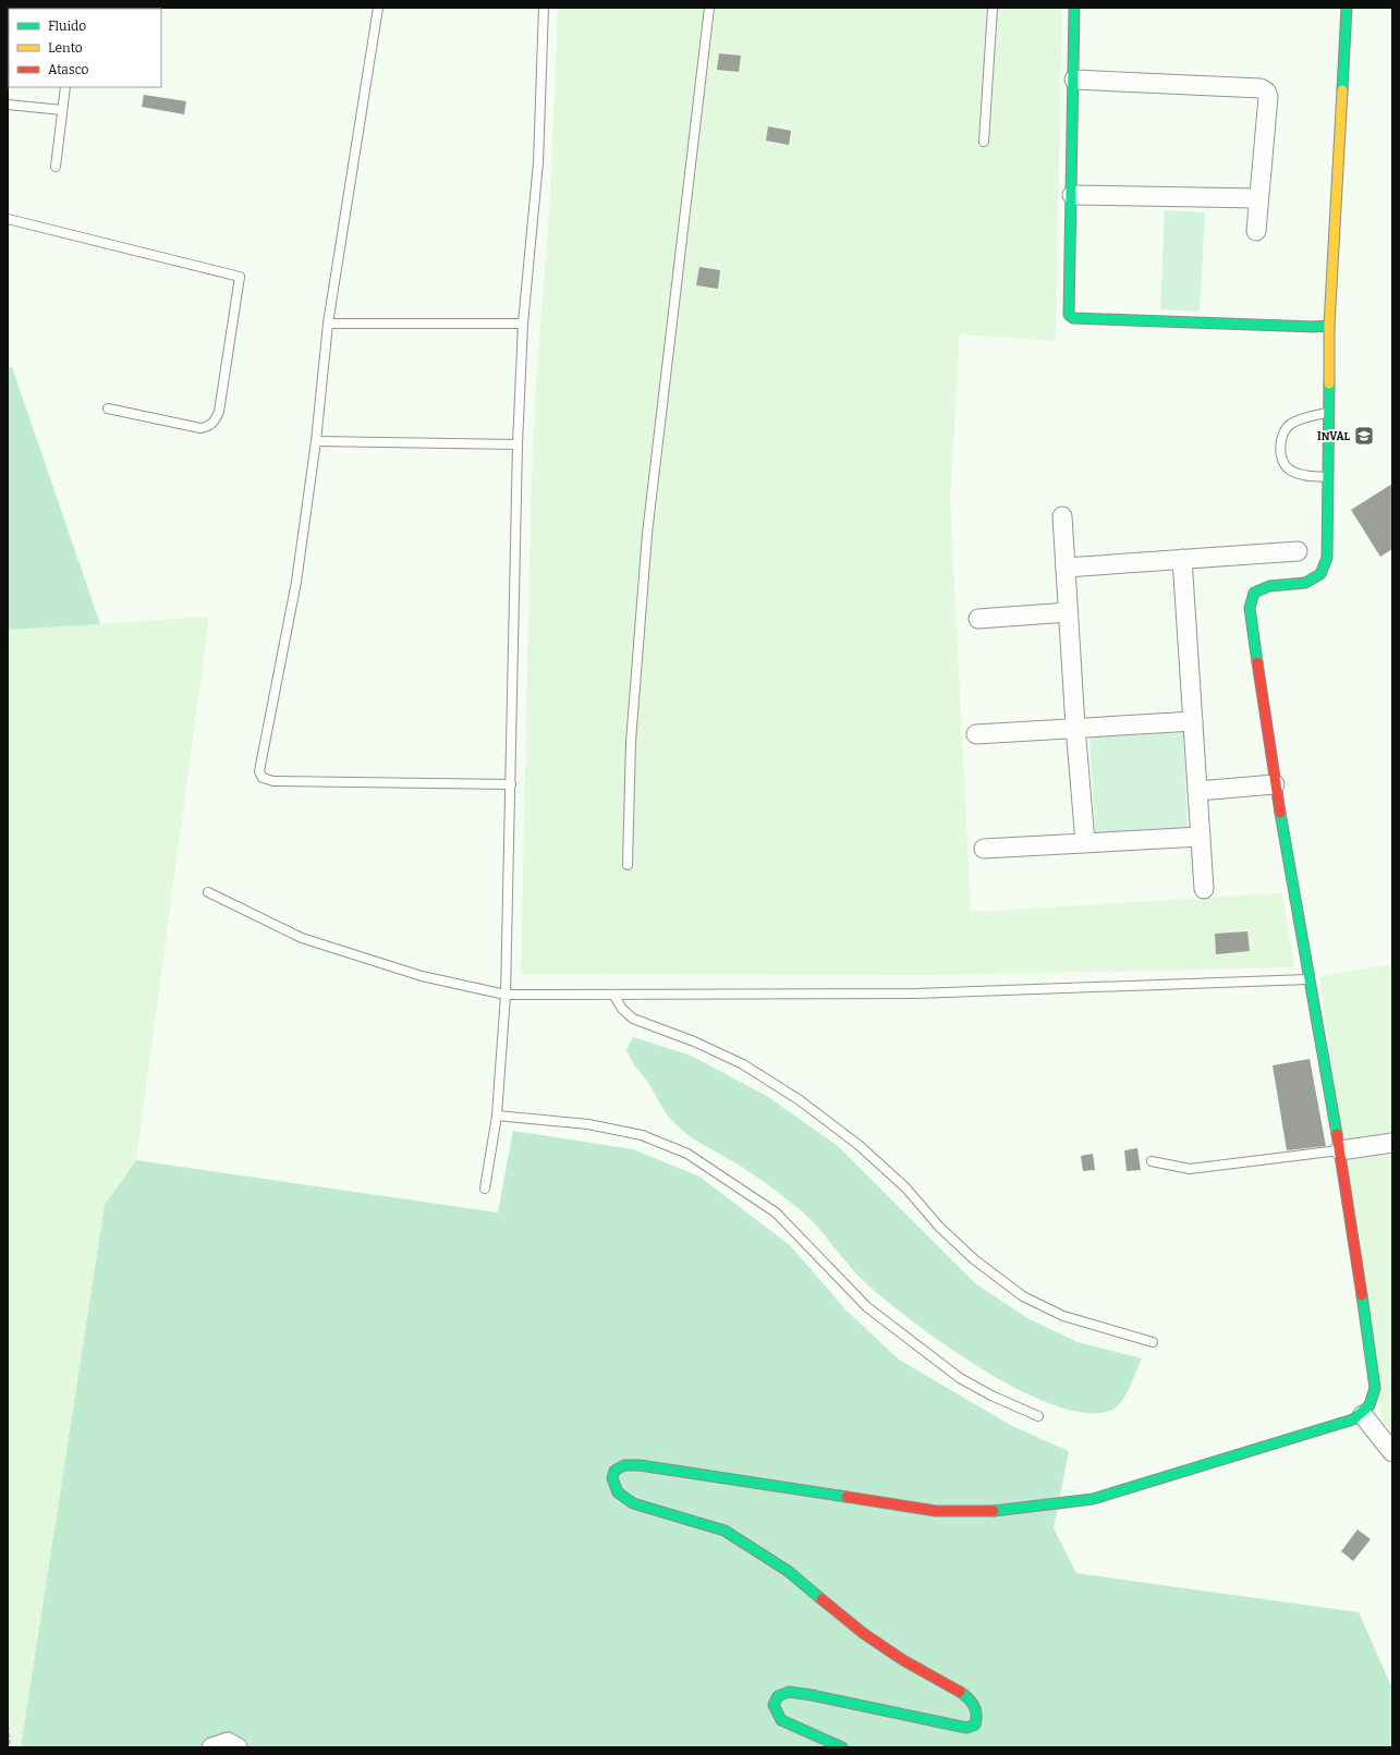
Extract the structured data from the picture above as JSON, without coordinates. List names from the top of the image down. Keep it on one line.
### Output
{"places":{"school or university":["INVAL"]},"legend":["Fluido","Lento","Atasco"]}
